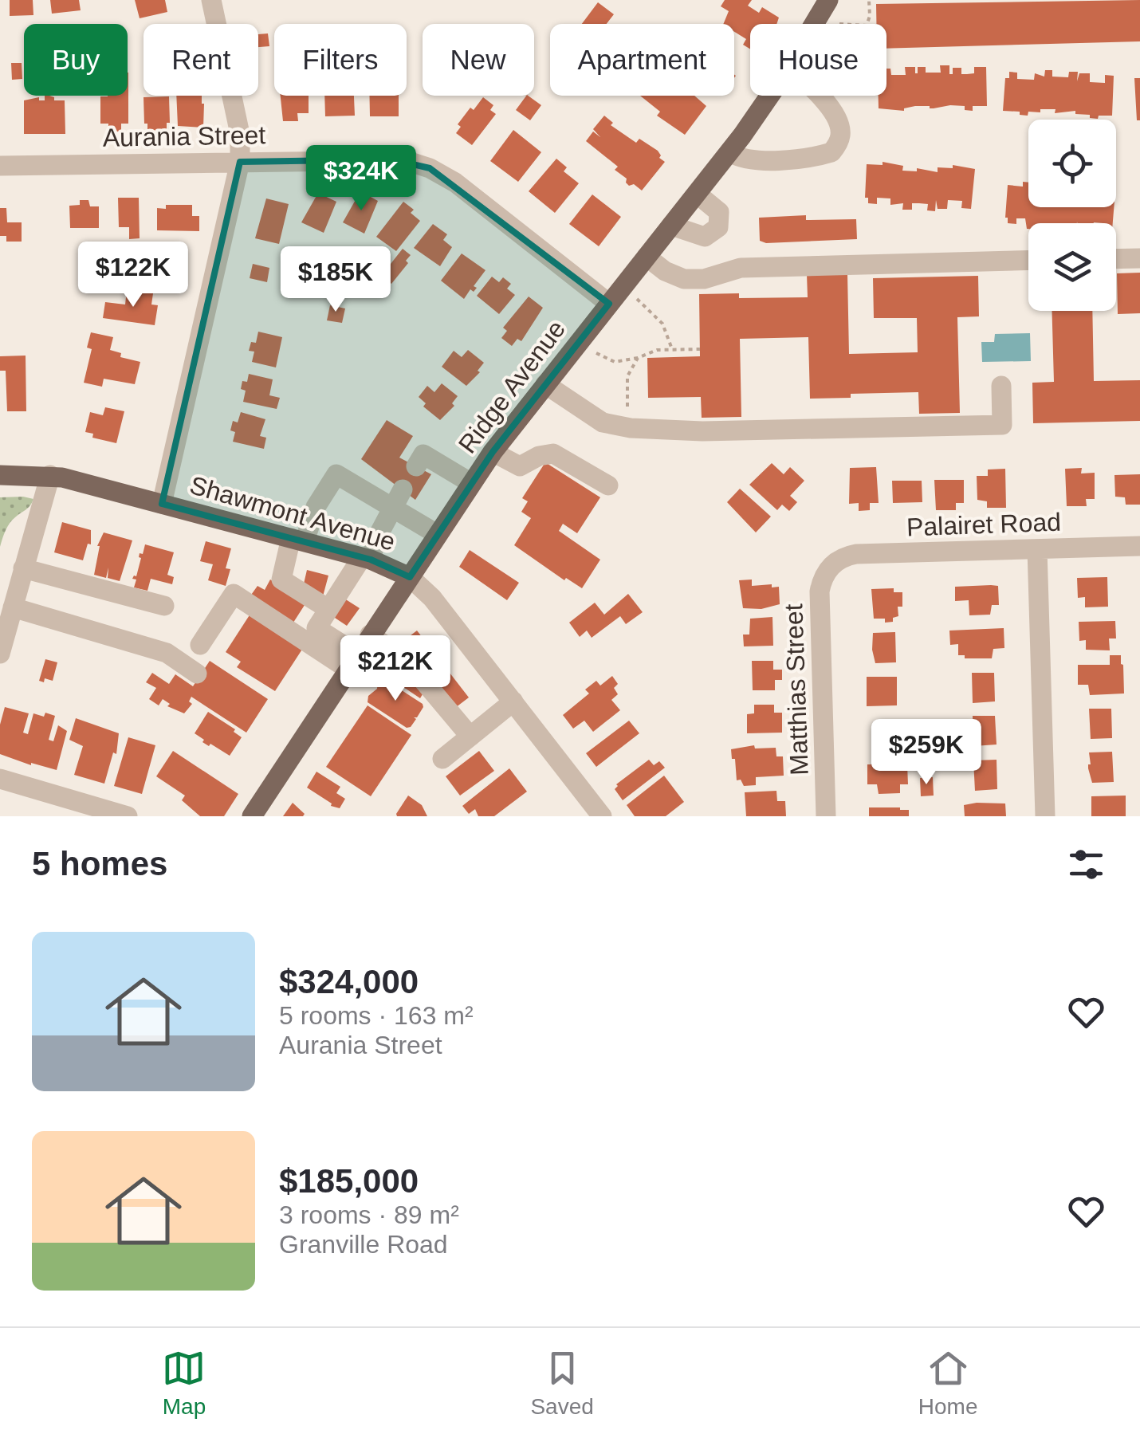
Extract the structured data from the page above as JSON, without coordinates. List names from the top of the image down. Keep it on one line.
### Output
{"streets":{"main road":["Ridge Avenue","Shawmont Avenue"],"street":["Aurania Street","Palairet Road","Matthias Street"]},"crossings":[["Aurania Street","Ridge Avenue"],["Ridge Avenue","Shawmont Avenue"],["Palairet Road","Matthias Street"]],"page":{"chip":["Buy","Rent","Filters","New","Apartment","House"],"price":["$324K","$122K","$185K","$212K","$259K"],"heading":"5 homes","list":[{"name":"$324,000","note":"5 rooms · 163 m² · Aurania Street"},{"name":"$185,000","note":"3 rooms · 89 m² · Granville Road"}],"tabs":["Map","Saved","Home"]}}
